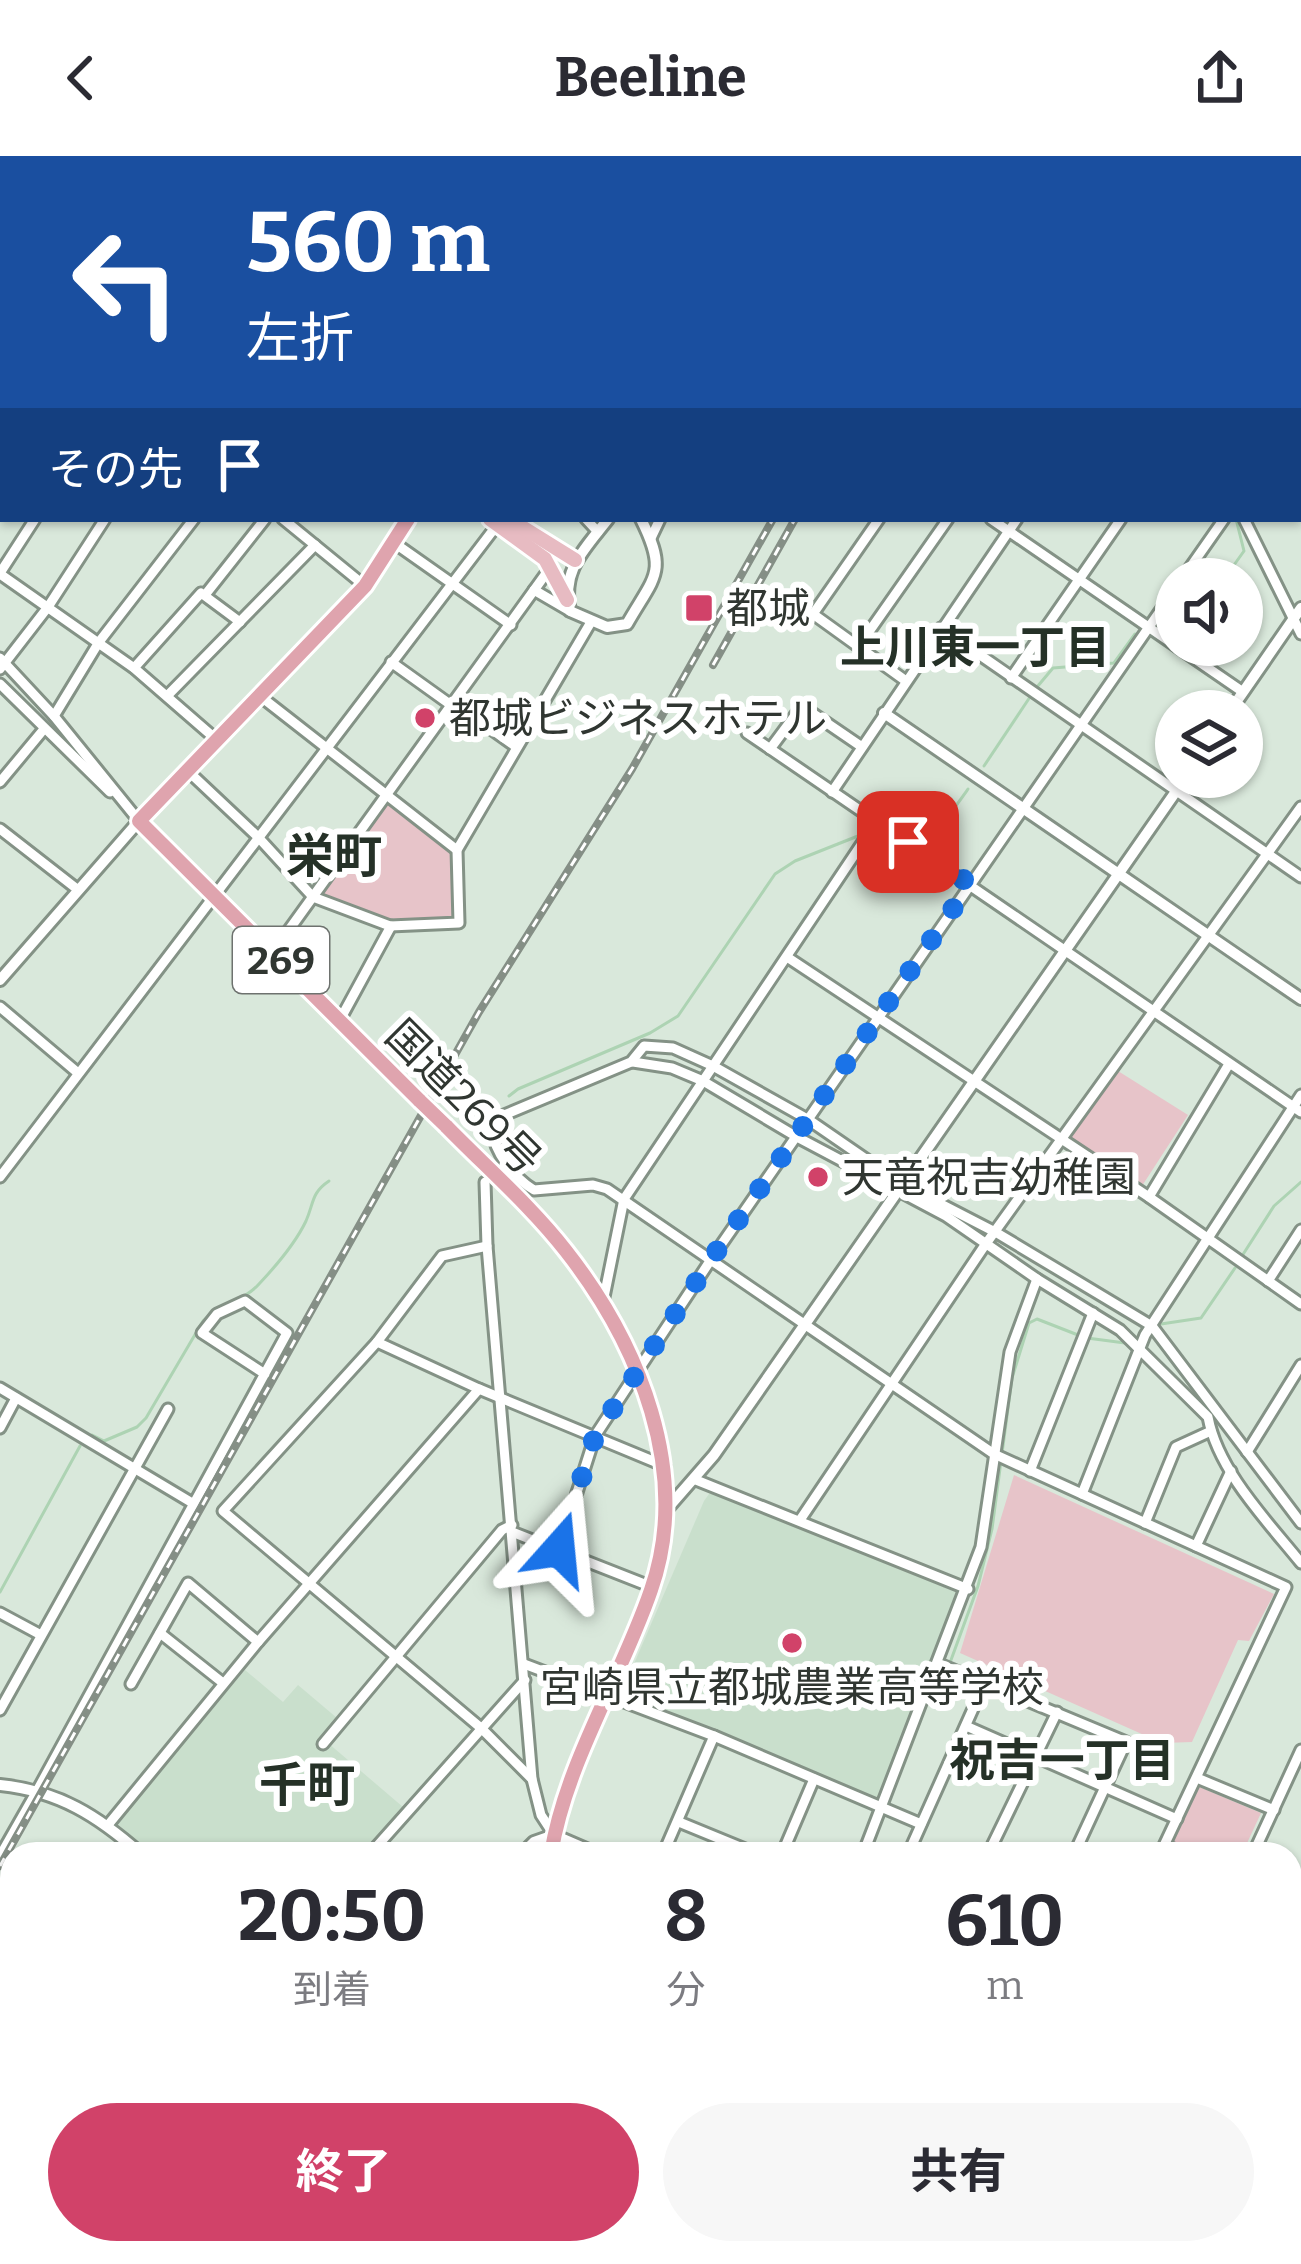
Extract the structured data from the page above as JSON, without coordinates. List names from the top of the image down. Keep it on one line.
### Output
{"streets":{"highway":["269","国道269号"]},"districts":["上川東一丁目","栄町","祝吉一丁目","千町"],"places":{"transit":["都城"],"other":["都城ビジネスホテル","天竜祝吉幼稚園","宮崎県立都城農業高等学校"]},"page":{"header":"Beeline","turn":["560 m","左折"],"then":"その先","eta":["20:50","到着","8","分","610","m"],"buttons":["終了","共有"]}}
